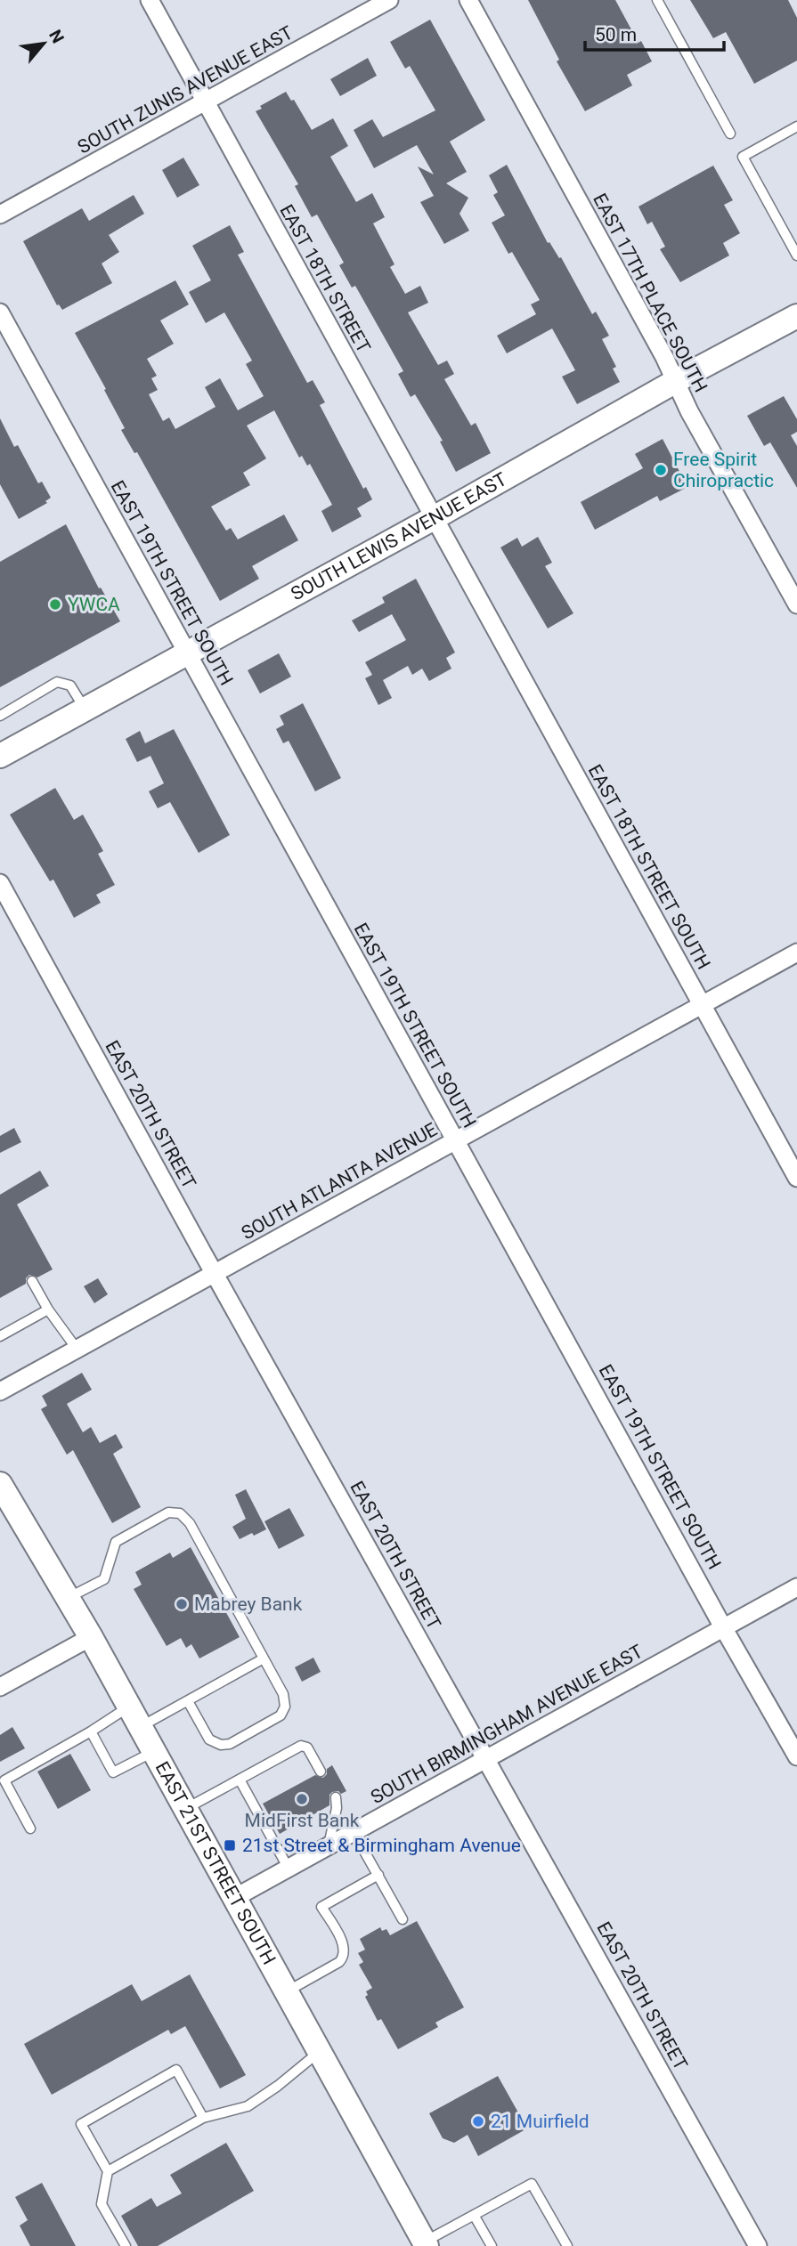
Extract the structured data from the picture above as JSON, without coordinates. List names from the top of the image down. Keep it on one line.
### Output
{"streets":{"main road":["SOUTH LEWIS AVENUE EAST","EAST 21ST STREET SOUTH"],"street":["SOUTH ZUNIS AVENUE EAST","EAST 18TH STREET","EAST 17TH PLACE SOUTH","EAST 19TH STREET SOUTH","EAST 18TH STREET SOUTH","EAST 20TH STREET","SOUTH ATLANTA AVENUE","SOUTH BIRMINGHAM AVENUE EAST"]},"crossings":[["SOUTH ZUNIS AVENUE EAST","EAST 18TH STREET"],["EAST 18TH STREET","SOUTH LEWIS AVENUE EAST"],["EAST 18TH STREET","EAST 18TH STREET SOUTH"],["EAST 17TH PLACE SOUTH","SOUTH LEWIS AVENUE EAST"],["SOUTH LEWIS AVENUE EAST","EAST 19TH STREET SOUTH"],["EAST 19TH STREET SOUTH","SOUTH ATLANTA AVENUE"],["EAST 19TH STREET SOUTH","SOUTH BIRMINGHAM AVENUE EAST"],["EAST 18TH STREET SOUTH","SOUTH ATLANTA AVENUE"],["EAST 20TH STREET","SOUTH ATLANTA AVENUE"],["EAST 20TH STREET","SOUTH BIRMINGHAM AVENUE EAST"],["SOUTH BIRMINGHAM AVENUE EAST","EAST 21ST STREET SOUTH"]],"places":{"other":["Free Spirit Chiropractic","YWCA","Mabrey Bank","MidFirst Bank","21 Muirfield"],"transit":["21st Street & Birmingham Avenue"]},"scale_bar":"50 m","north":"top right"}
